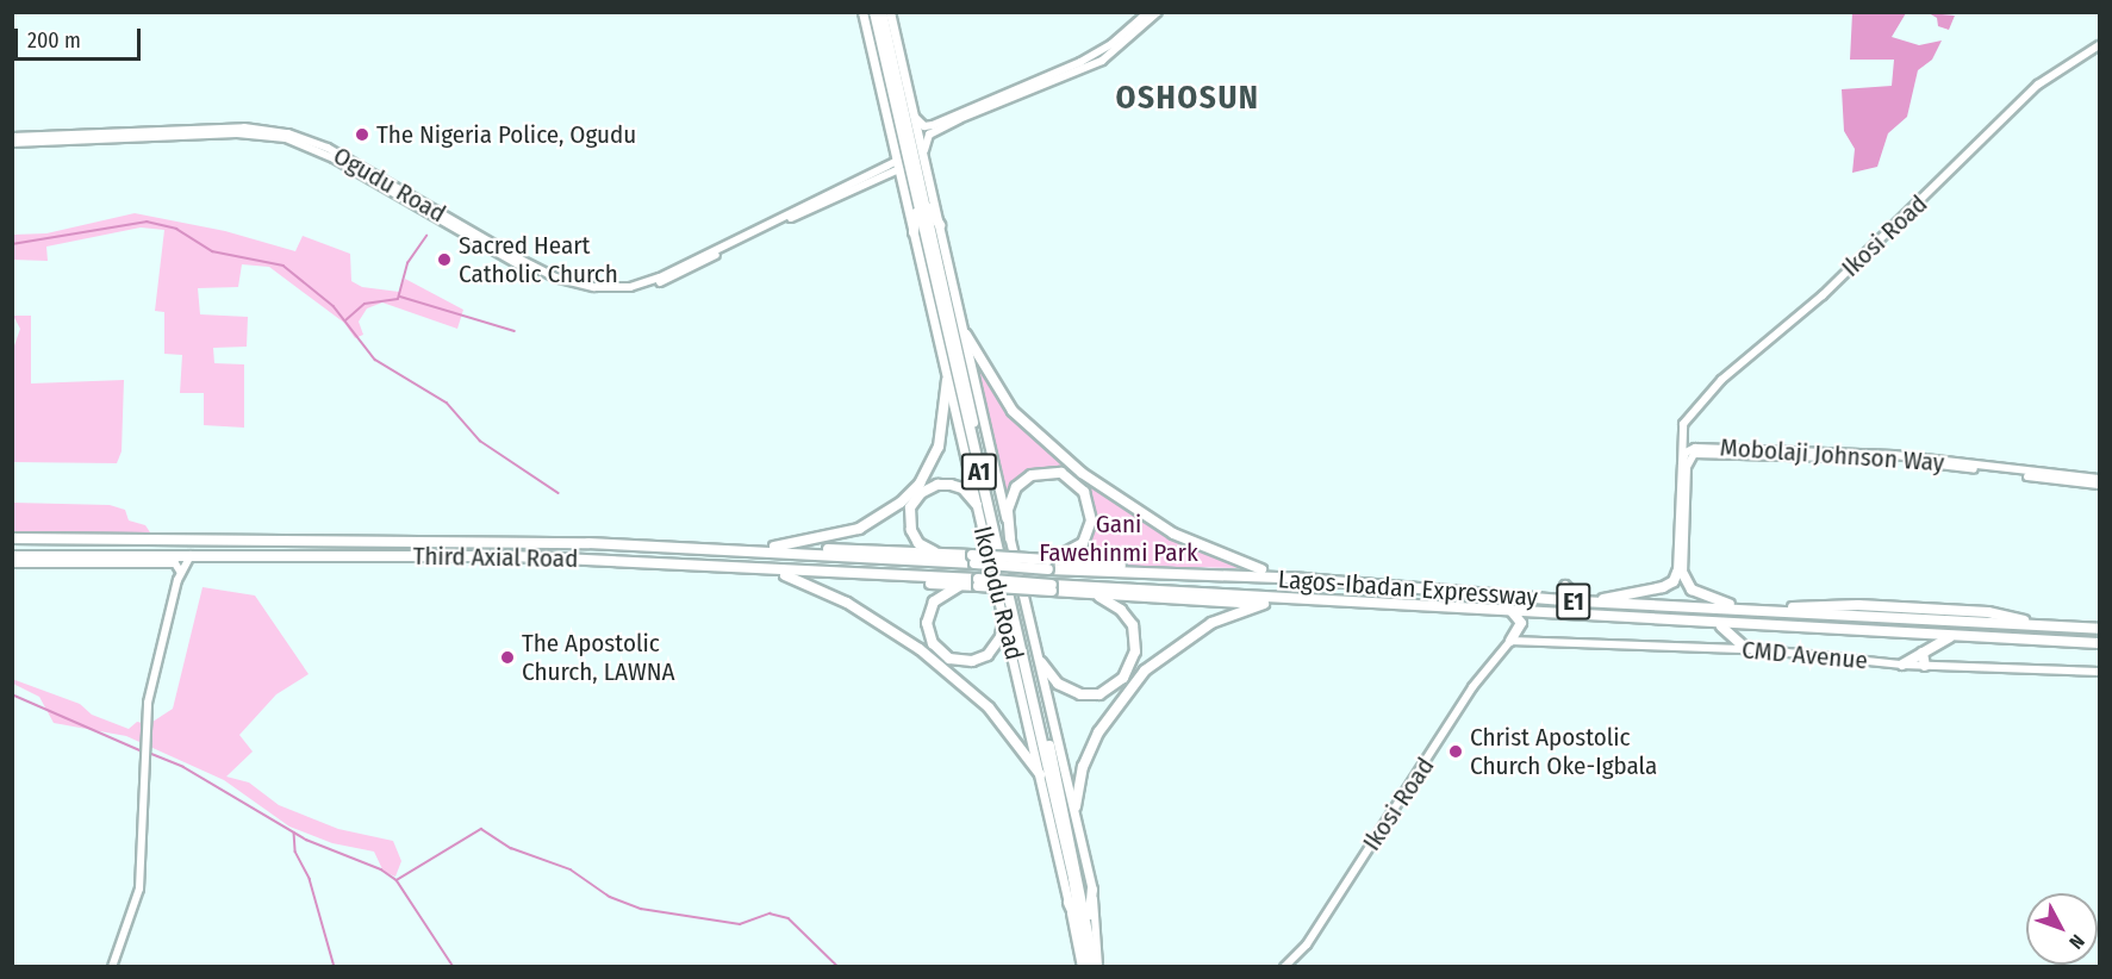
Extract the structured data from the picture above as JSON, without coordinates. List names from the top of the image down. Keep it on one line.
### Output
{"streets":{"highway":["A1","Third Axial Road","Lagos-Ibadan Expressway","Ikorodu Road","E1"],"street":["Ogudu Road","Ikosi Road","Mobolaji Johnson Way","CMD Avenue"]},"crossings":[["Ogudu Road","Ikorodu Road"],["Ikosi Road","CMD Avenue"],["Third Axial Road","Lagos-Ibadan Expressway"]],"districts":["OSHOSUN"],"parks":["Gani Fawehinmi Park"],"places":["The Nigeria Police, Ogudu","Sacred Heart Catholic Church","The Apostolic Church, LAWNA","Christ Apostolic Church Oke-Igbala"],"scale_bar":"200 m","north":"bottom right"}
